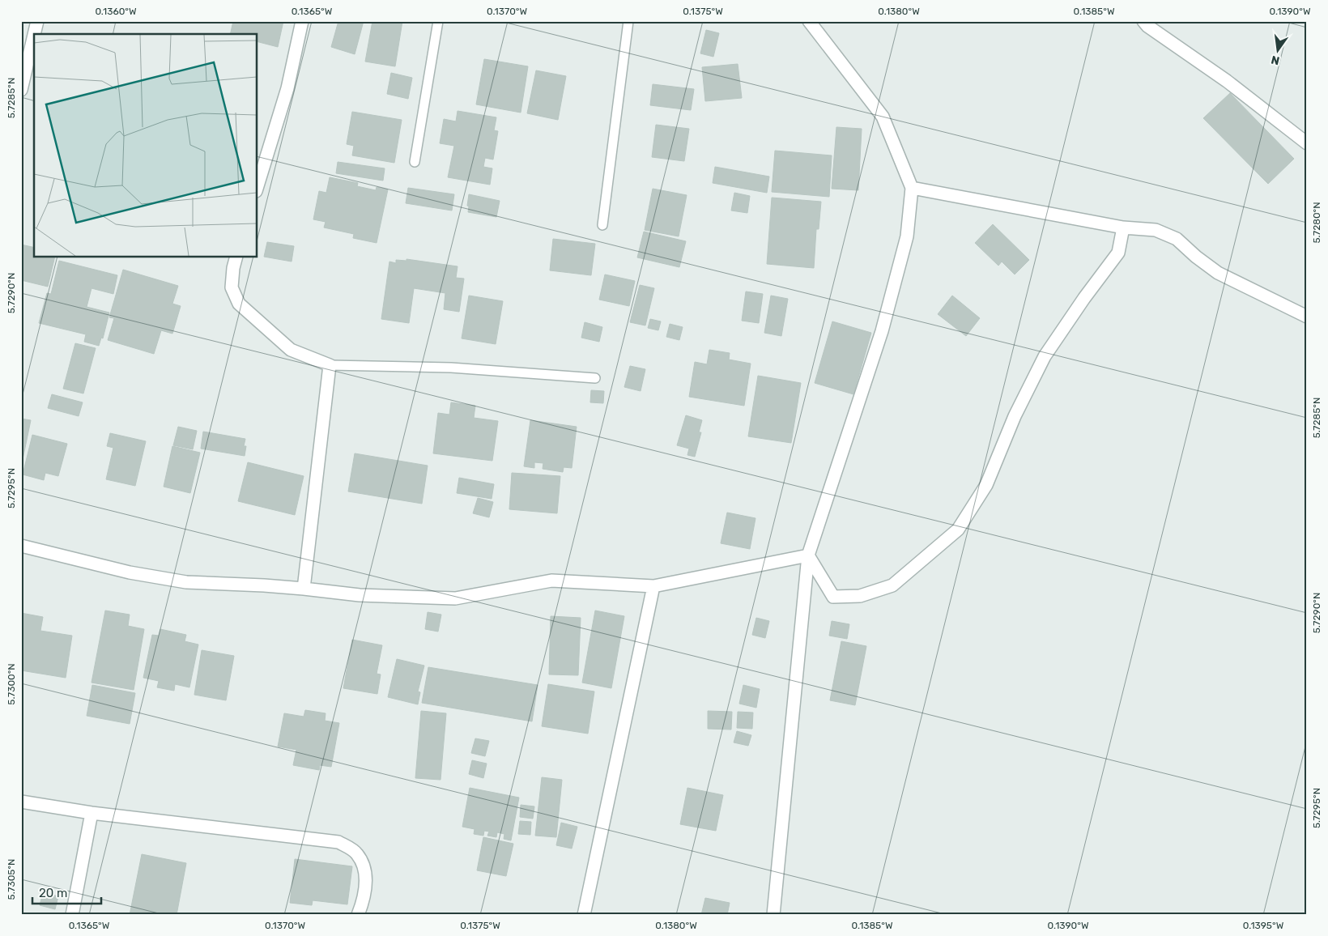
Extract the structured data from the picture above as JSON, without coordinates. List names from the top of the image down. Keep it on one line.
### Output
{"scale_bar":"20 m","north":"bottom","coordinates":["0.1360°W","0.1365°W","0.1370°W","0.1375°W","0.1380°W","0.1385°W","0.1390°W","5.7285°N","5.7280°N","5.7290°N","5.7295°N","5.7300°N","5.7305°N","0.1395°W"]}
